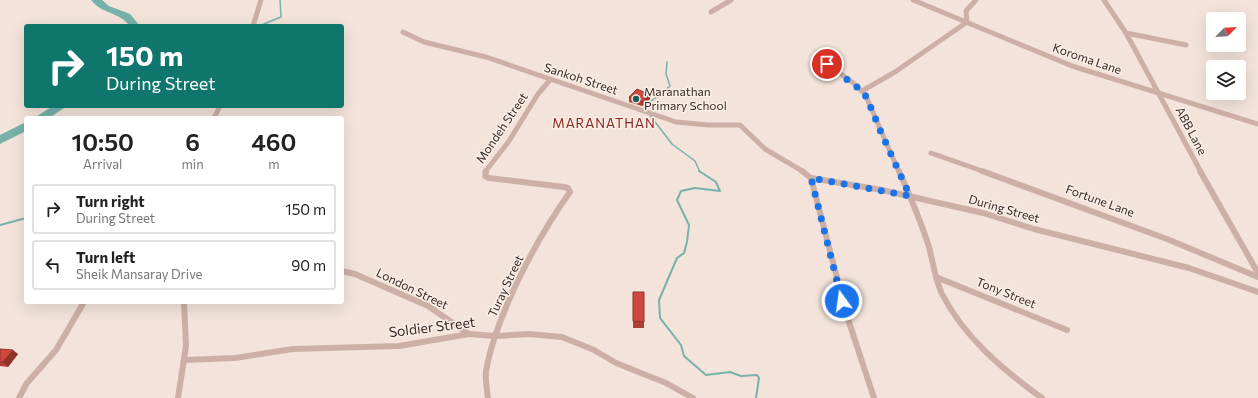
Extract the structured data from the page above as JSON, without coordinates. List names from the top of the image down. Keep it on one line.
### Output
{"streets":{"street":["Koroma Lane","Sankoh Street","Mondeh Street","ABB Lane","Fortune Lane","During Street","Turay Street","London Street","Tony Street","Soldier Street"]},"crossings":[["Koroma Lane","ABB Lane"],["Sankoh Street","Mondeh Street"],["Sankoh Street","During Street"],["Mondeh Street","Turay Street"],["Turay Street","Soldier Street"],["London Street","Soldier Street"]],"districts":["MARANATHAN"],"places":["Maranathan Primary School"],"north":"top right","page":{"turn":["150 m","During Street"],"eta":["10:50","Arrival","6","min","460","m"],"list":[{"name":"Turn right","note":"During Street","value":"150 m"},{"name":"Turn left","note":"Sheik Mansaray Drive","value":"90 m"}]}}
